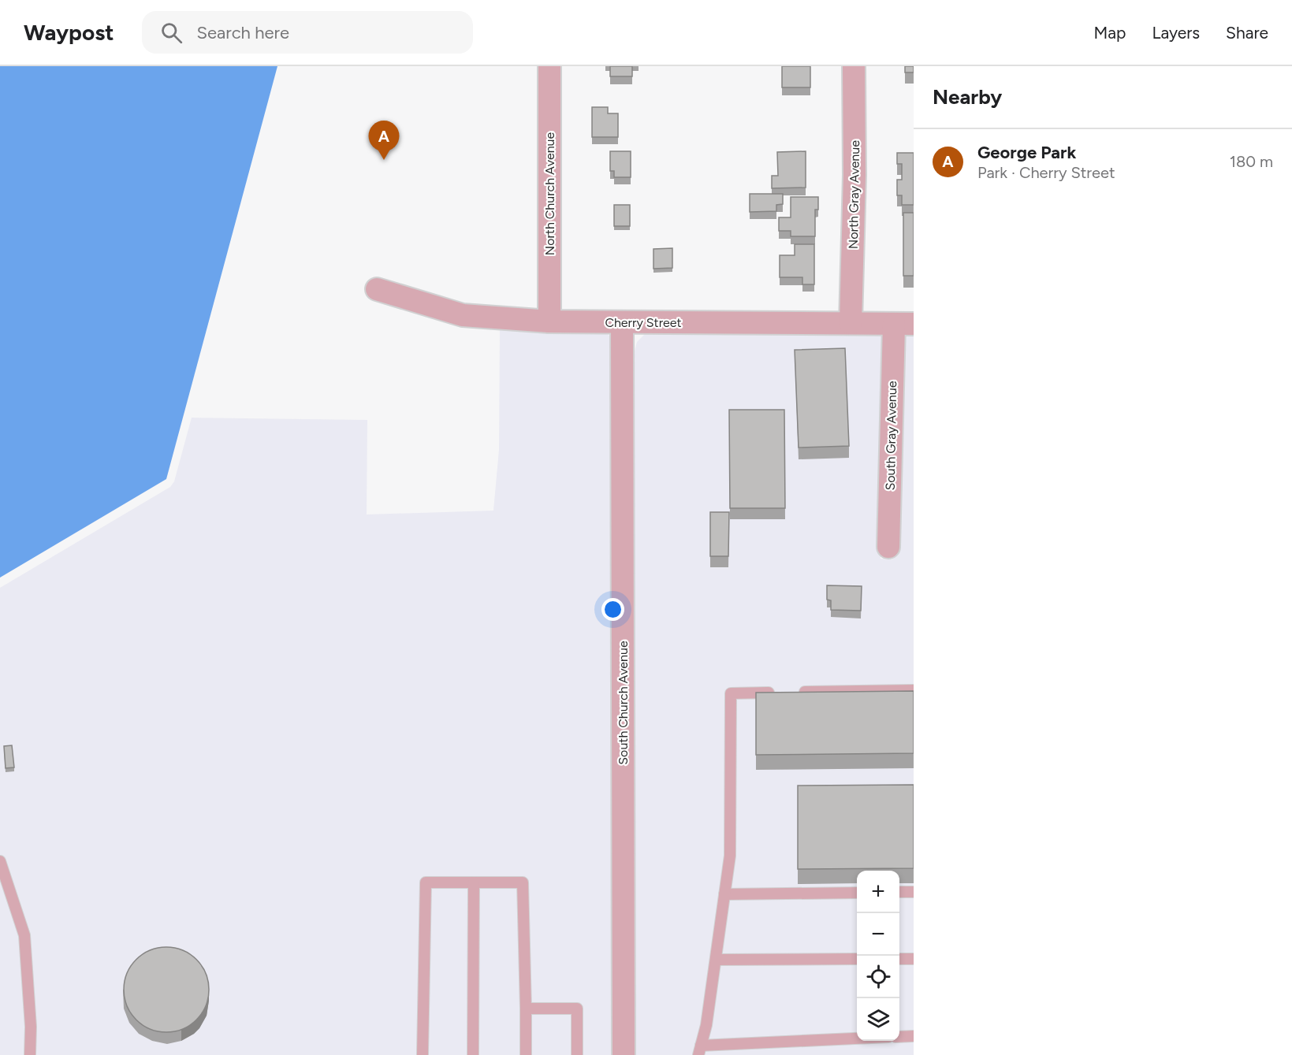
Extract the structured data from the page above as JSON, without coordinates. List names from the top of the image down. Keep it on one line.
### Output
{"streets":{"street":["North Church Avenue","North Gray Avenue","Cherry Street","South Gray Avenue","South Church Avenue"]},"crossings":[["North Church Avenue","Cherry Street"],["North Gray Avenue","Cherry Street"],["Cherry Street","South Gray Avenue"],["Cherry Street","South Church Avenue"]],"page":{"header":"Waypost","search":"Search here","nav":["Map","Layers","Share"],"heading":"Nearby","pins":"A","list":[{"mark":"A","name":"George Park","note":"Park · Cherry Street","value":"180 m"}],"map_buttons":["+","−"]}}
